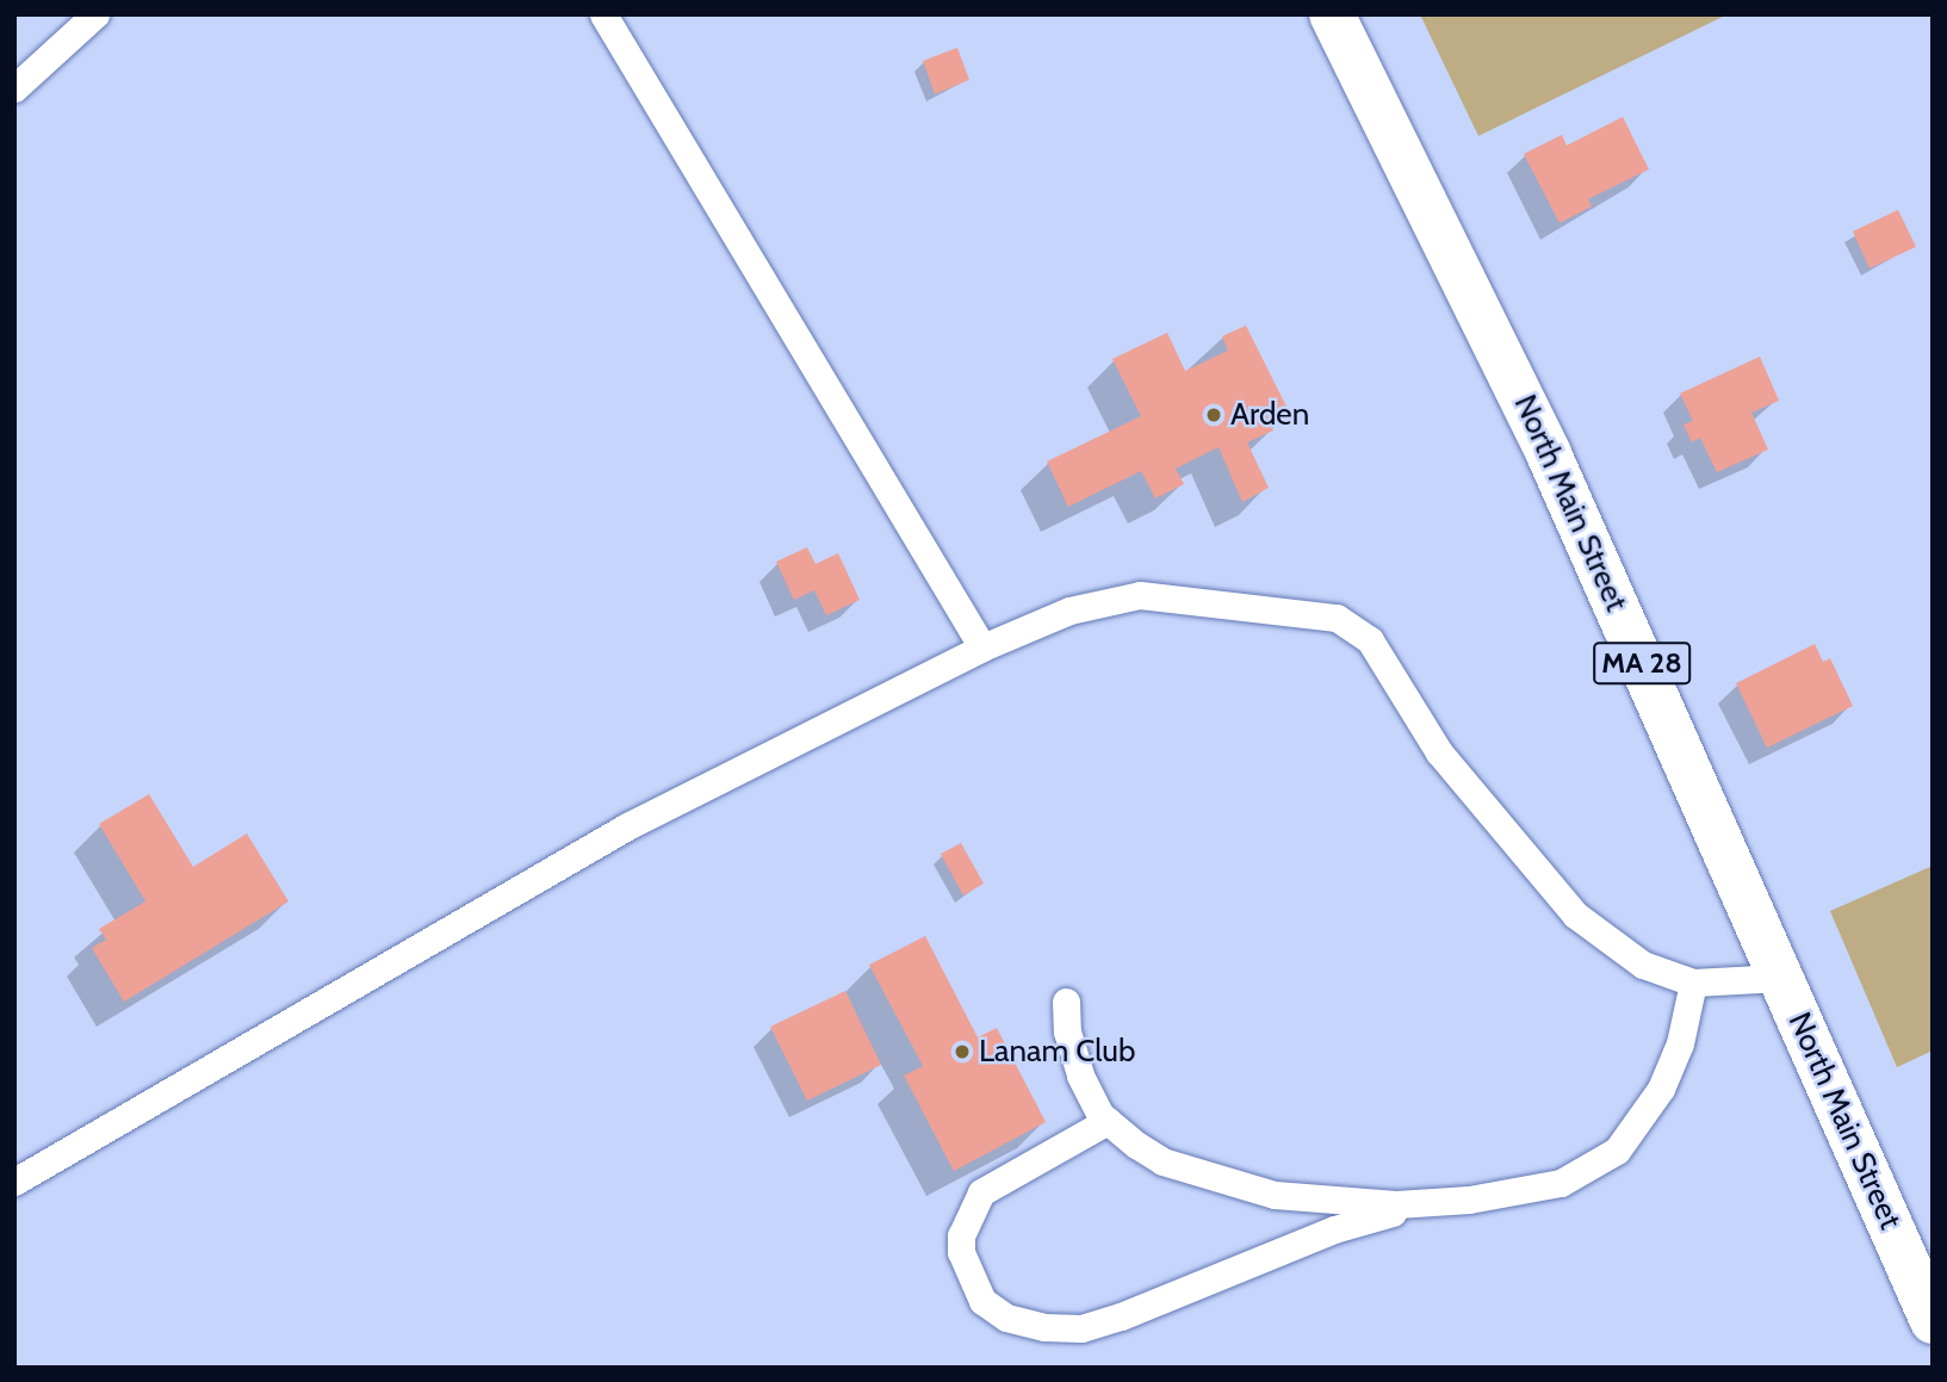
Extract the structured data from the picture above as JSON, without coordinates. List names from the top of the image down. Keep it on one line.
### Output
{"streets":{"main road":["North Main Street","MA 28"]},"places":["Arden","Lanam Club"]}
